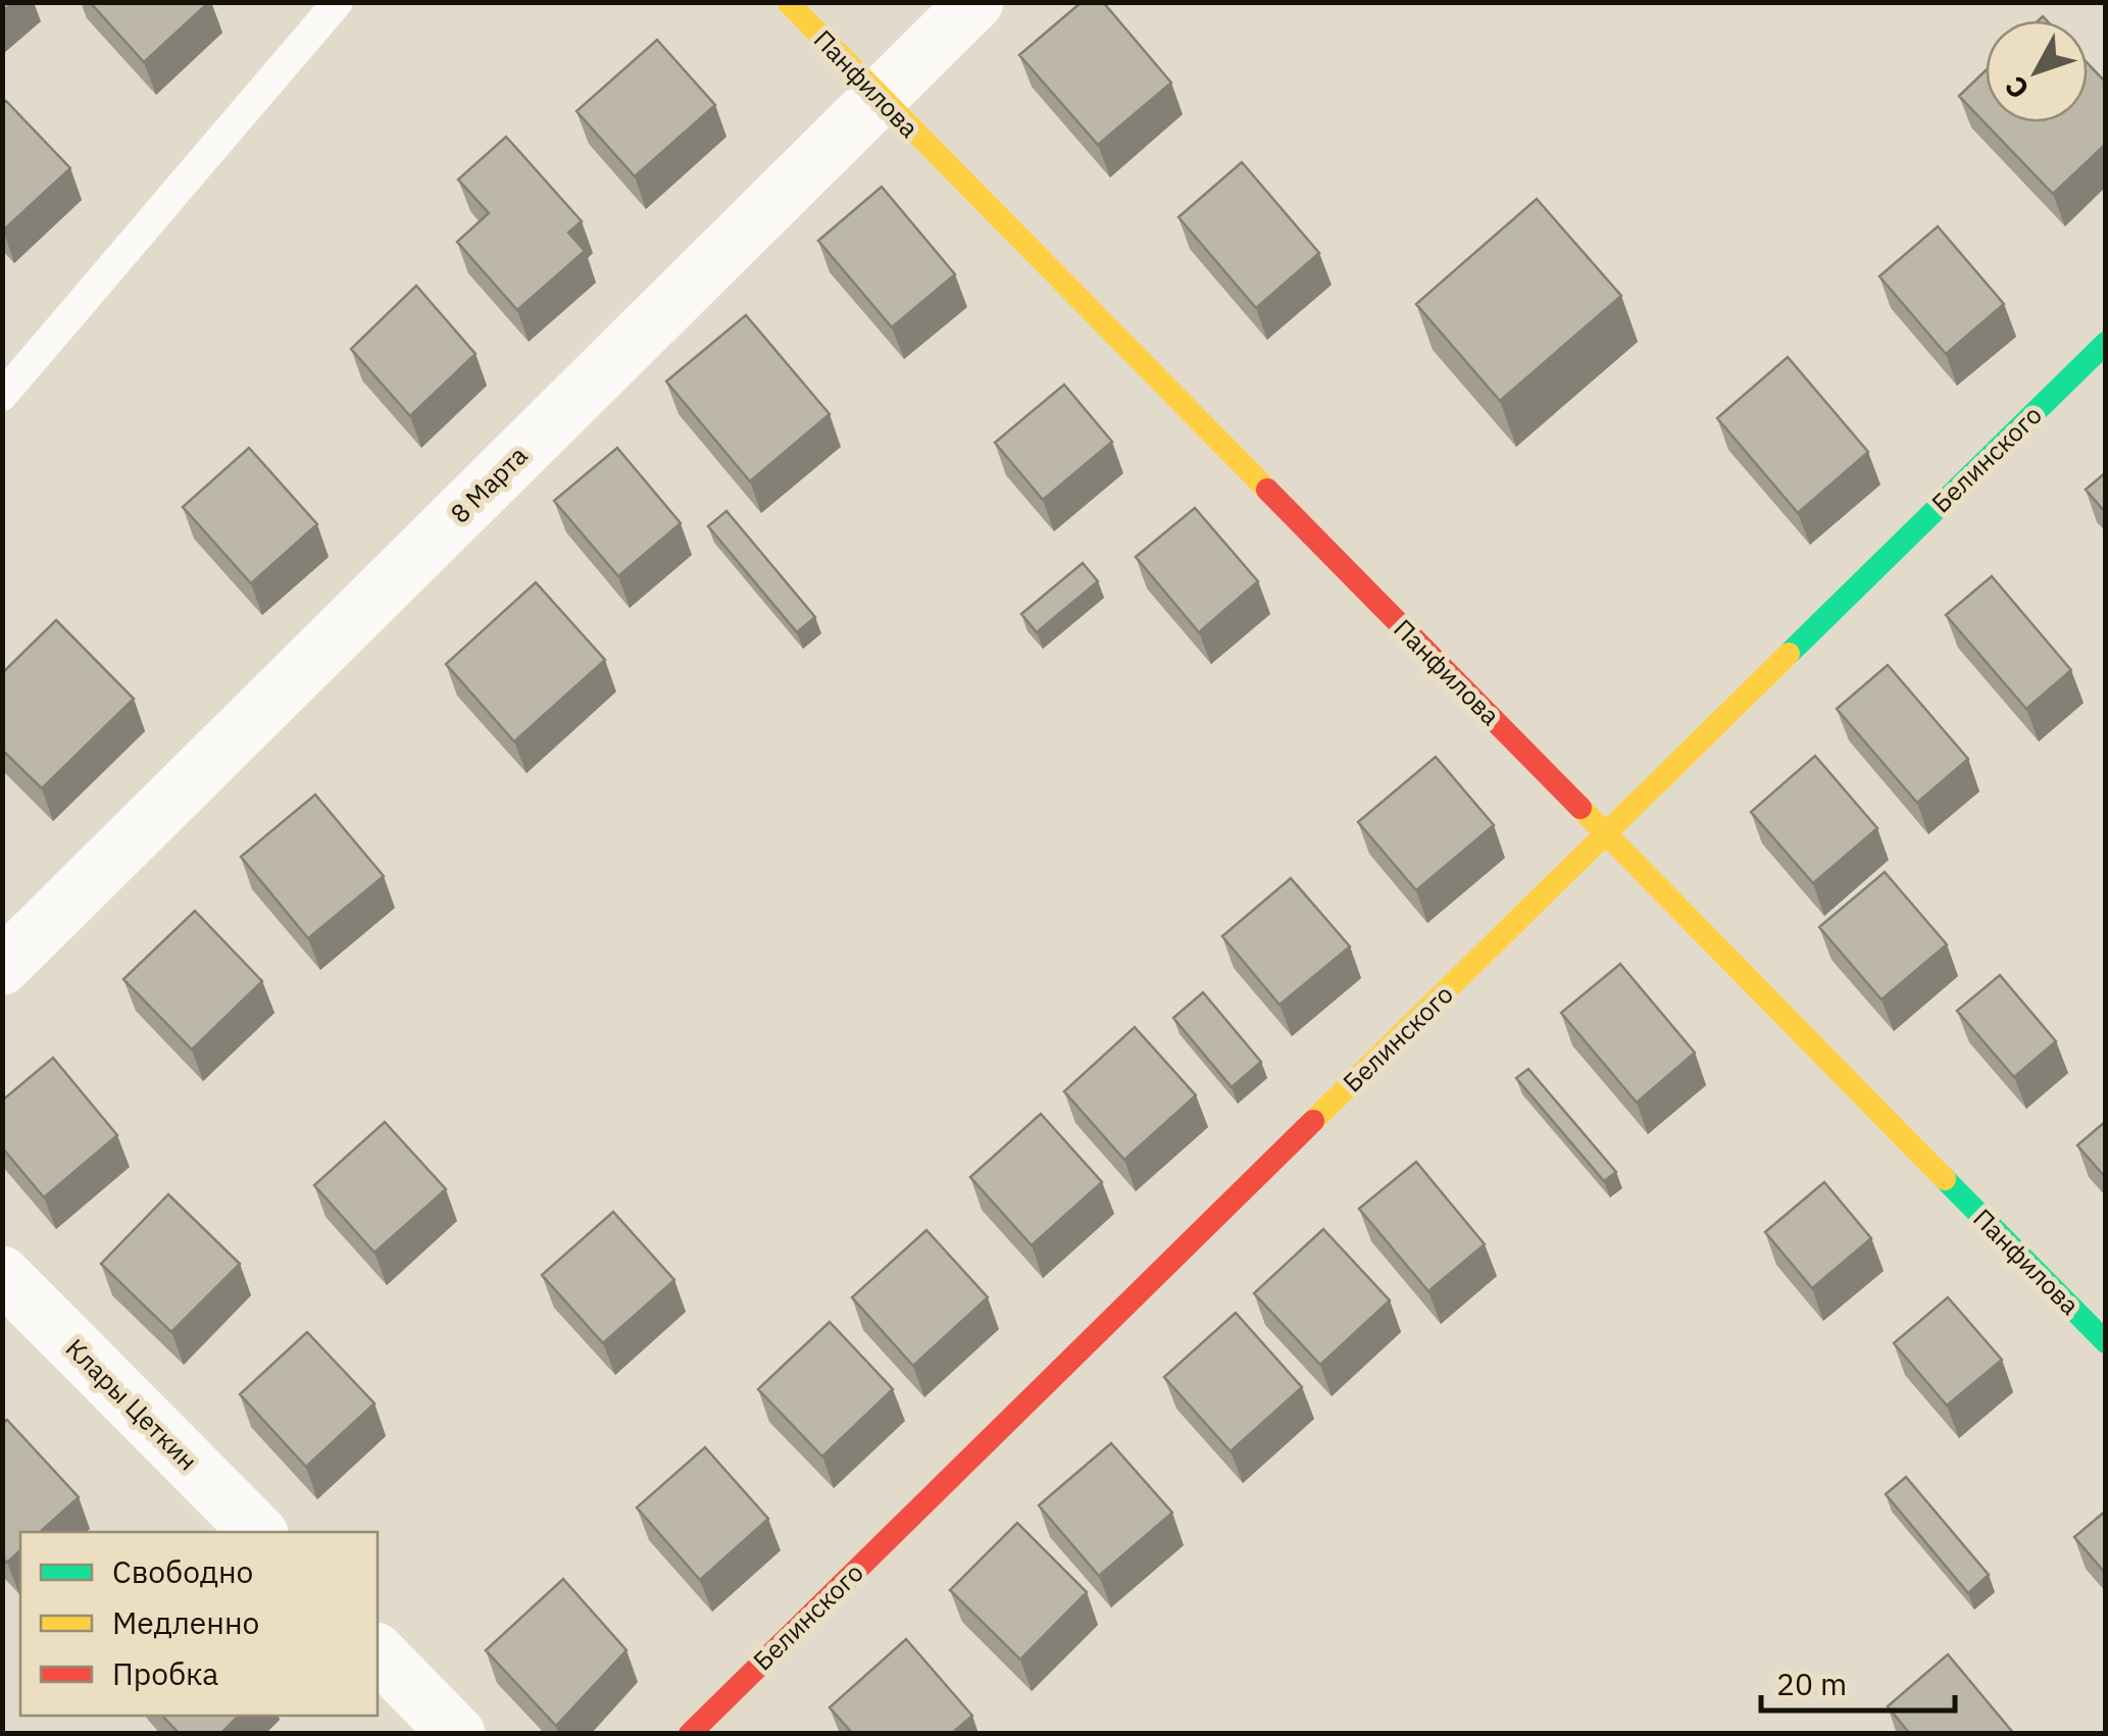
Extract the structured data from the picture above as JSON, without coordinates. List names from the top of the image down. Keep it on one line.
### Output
{"streets":{"street":["Панфилова","Белинского","8 Марта","Клары Цеткин"]},"crossings":[["Панфилова","Белинского"],["Панфилова","8 Марта"]],"legend":["Свободно","Медленно","Пробка"],"scale_bar":"20 m","north":"bottom left"}
